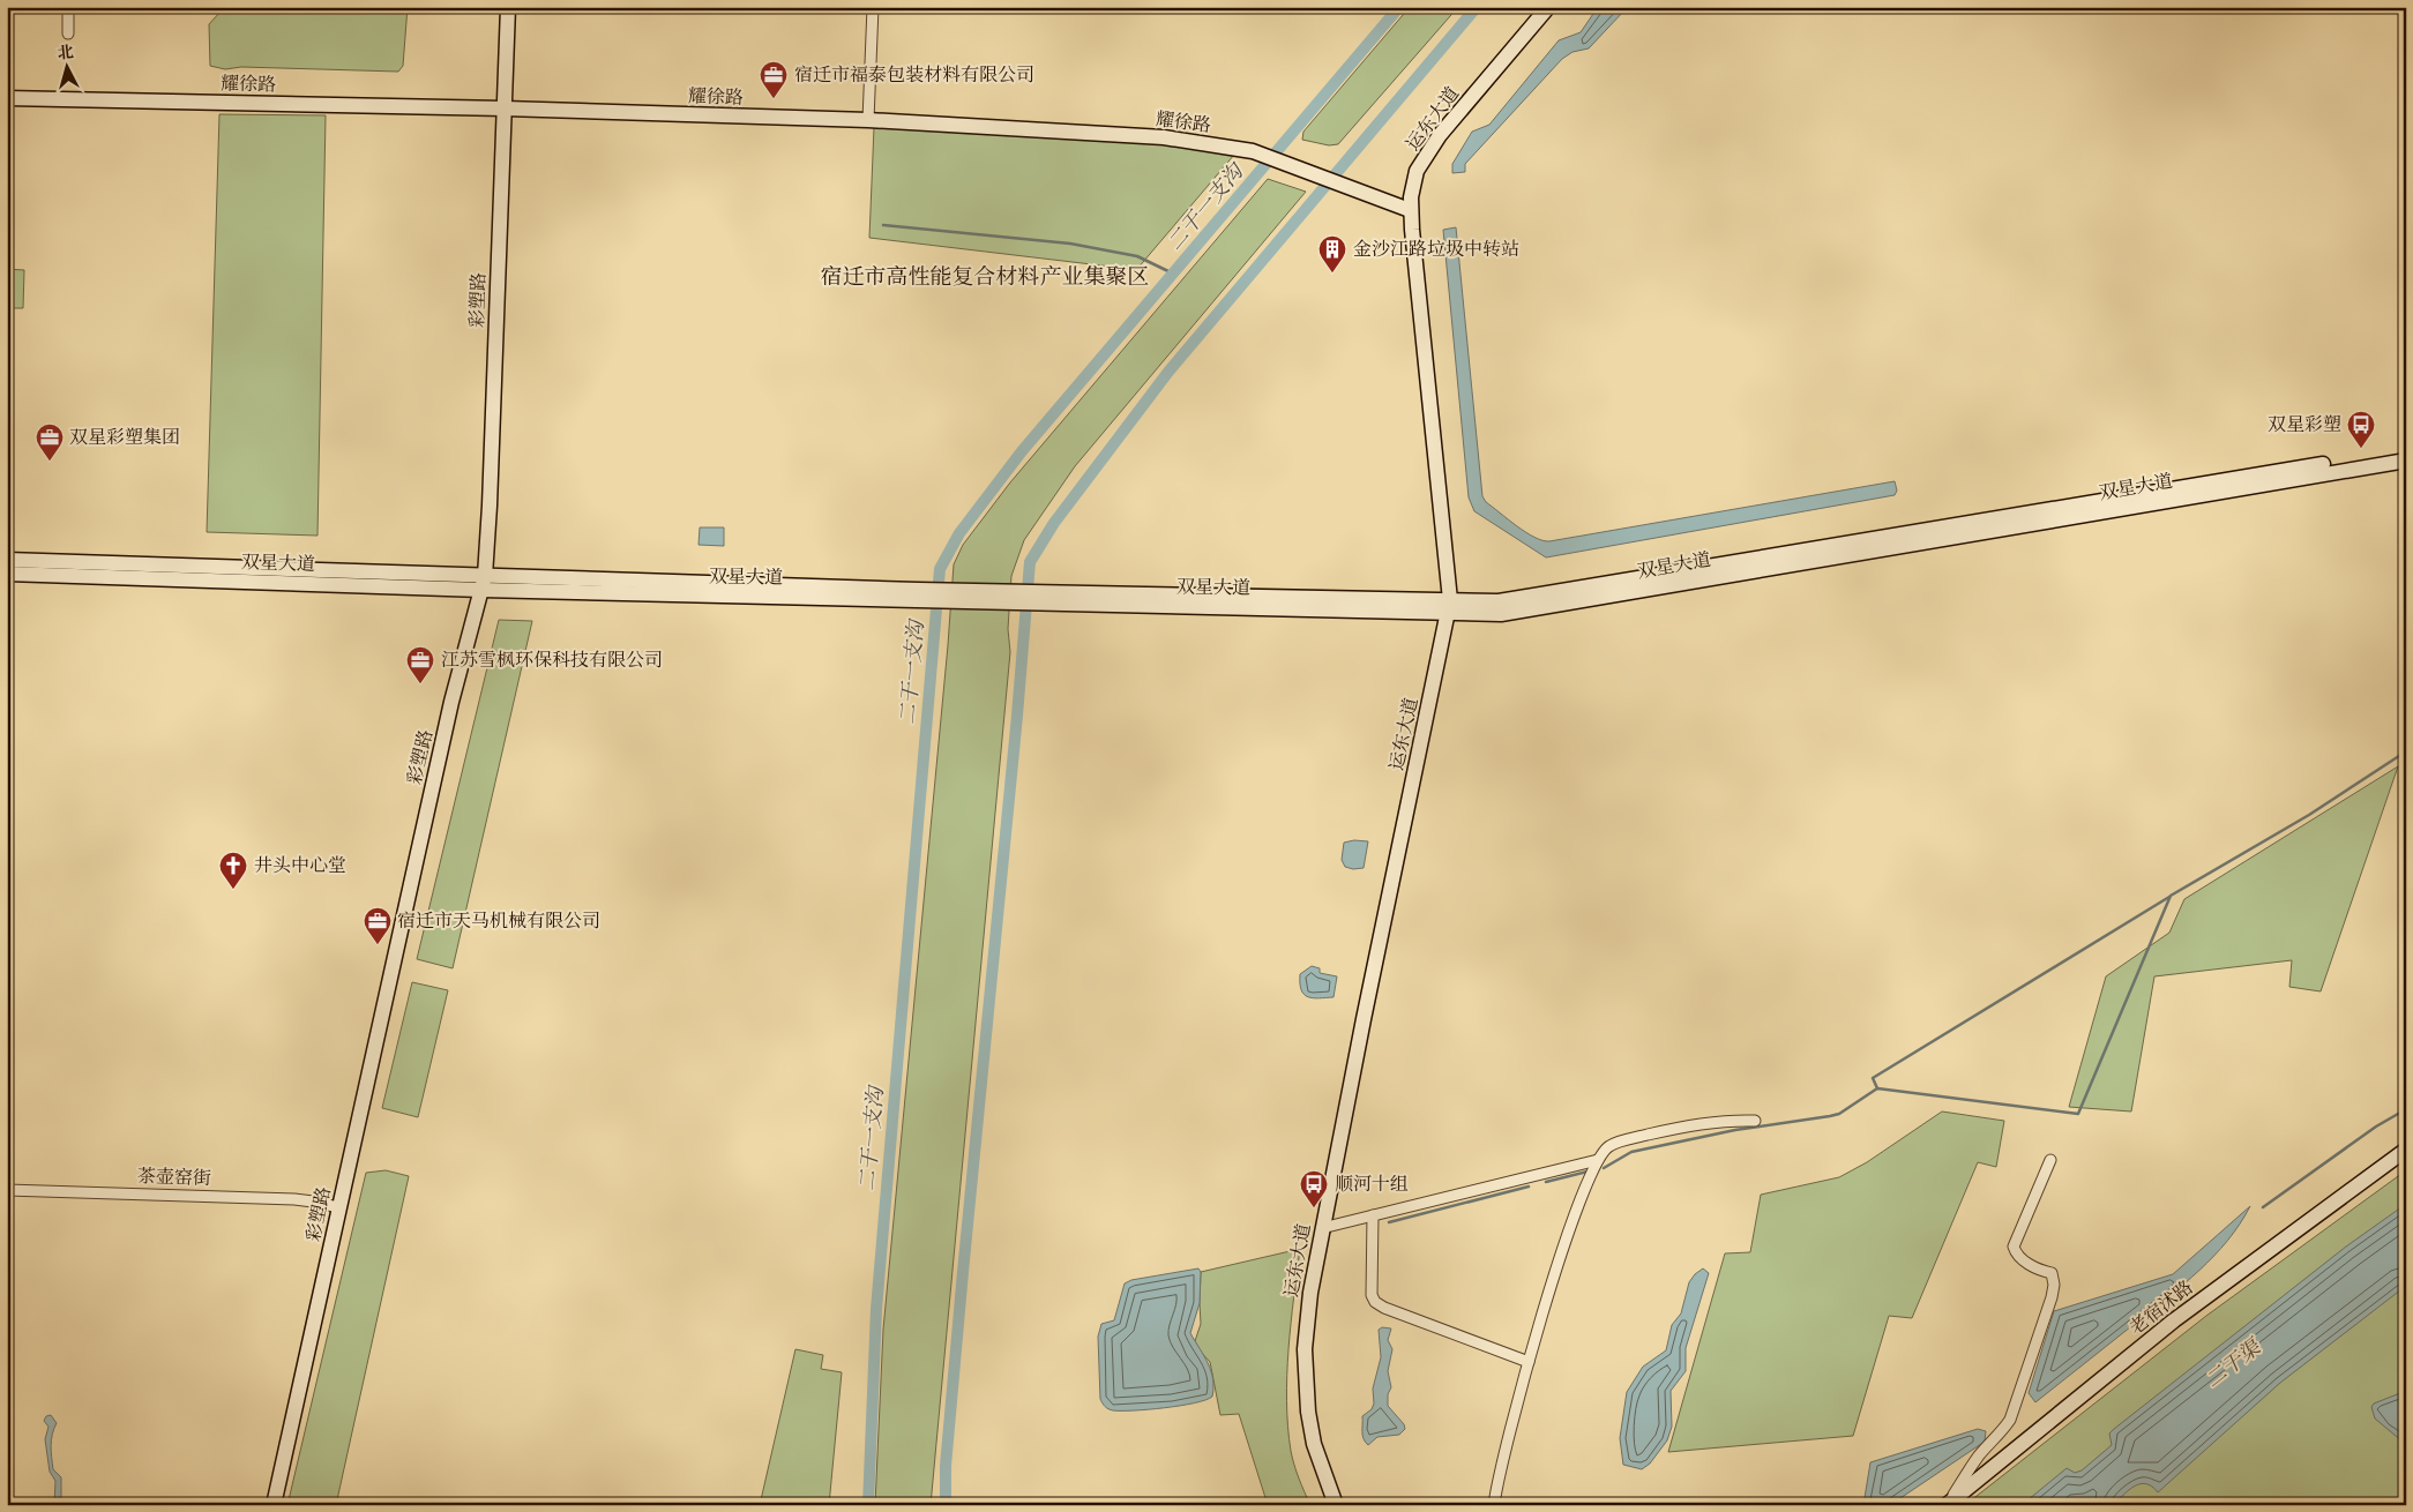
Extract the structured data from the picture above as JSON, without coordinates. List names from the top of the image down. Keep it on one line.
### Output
{"streets":{"street":["耀徐路","运东大道","彩塑路","双星大道","茶壶窑街","老宿沭路"]},"crossings":[["耀徐路","运东大道"],["耀徐路","彩塑路"],["运东大道","双星大道"],["彩塑路","双星大道"],["彩塑路","茶壶窑街"]],"districts":["宿迁市高性能复合材料产业集聚区"],"water":["二干一支沟","二干渠"],"places":{"office":["宿迁市福泰包装材料有限公司","双星彩塑集团","江苏雪枫环保科技有限公司","宿迁市天马机械有限公司"],"building":["金沙江路垃圾中转站"],"bus stop":["双星彩塑","顺河十组"],"church":["井头中心堂"]},"north":"top"}
